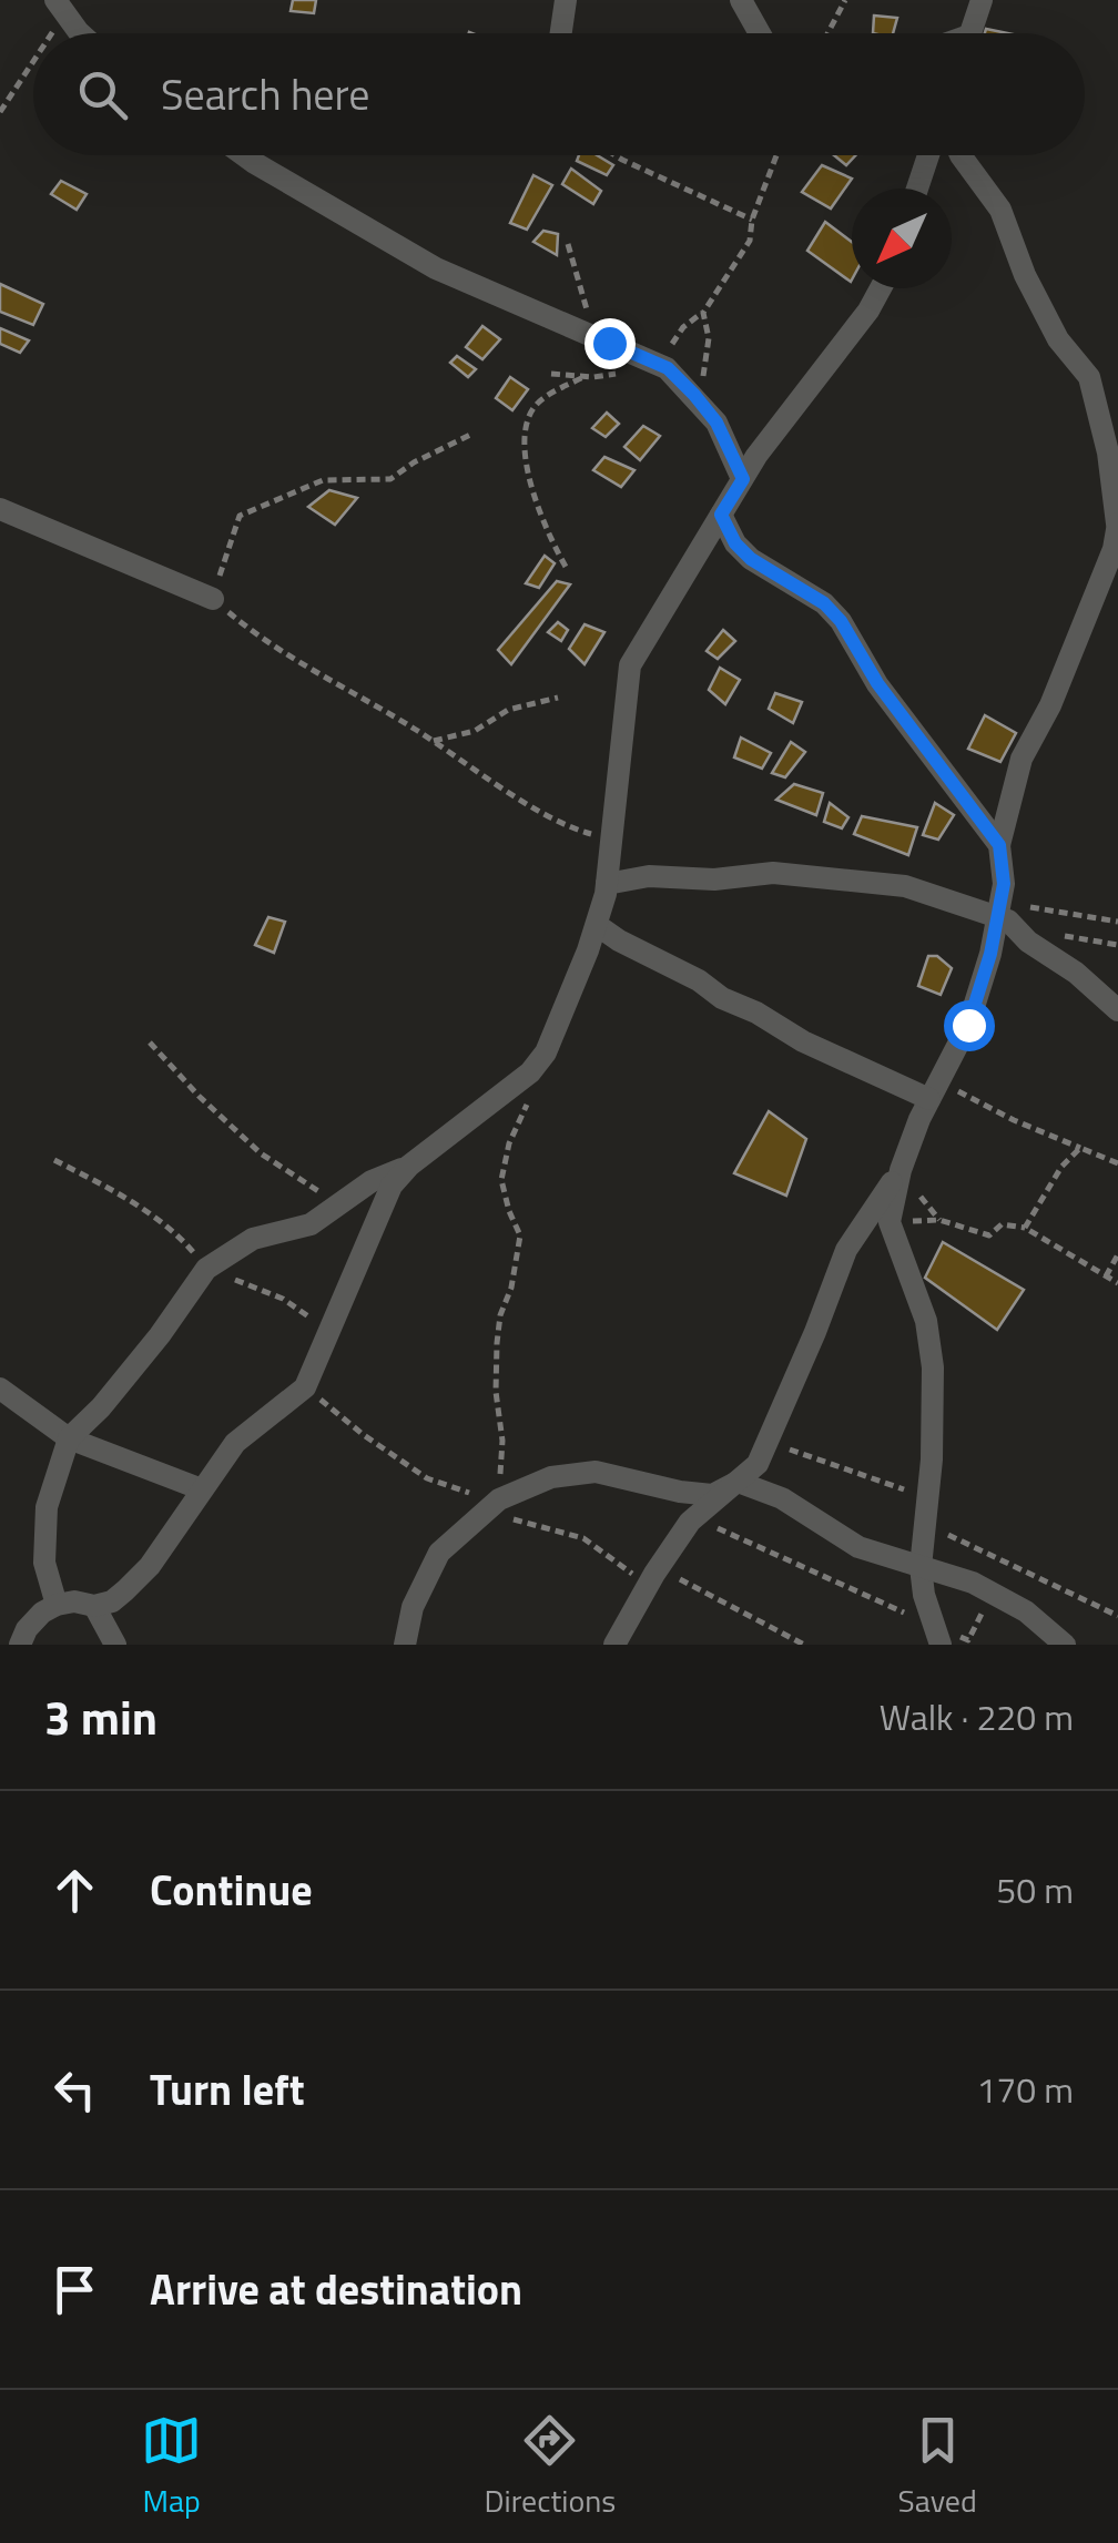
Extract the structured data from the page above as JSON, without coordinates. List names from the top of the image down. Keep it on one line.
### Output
{"north":"bottom left","page":{"search":"Search here","heading":["3 min","Walk · 220 m"],"list":[["Continue","50 m"],["Turn left","170 m"],"Arrive at destination"],"nav":["Map","Directions","Saved"]}}
